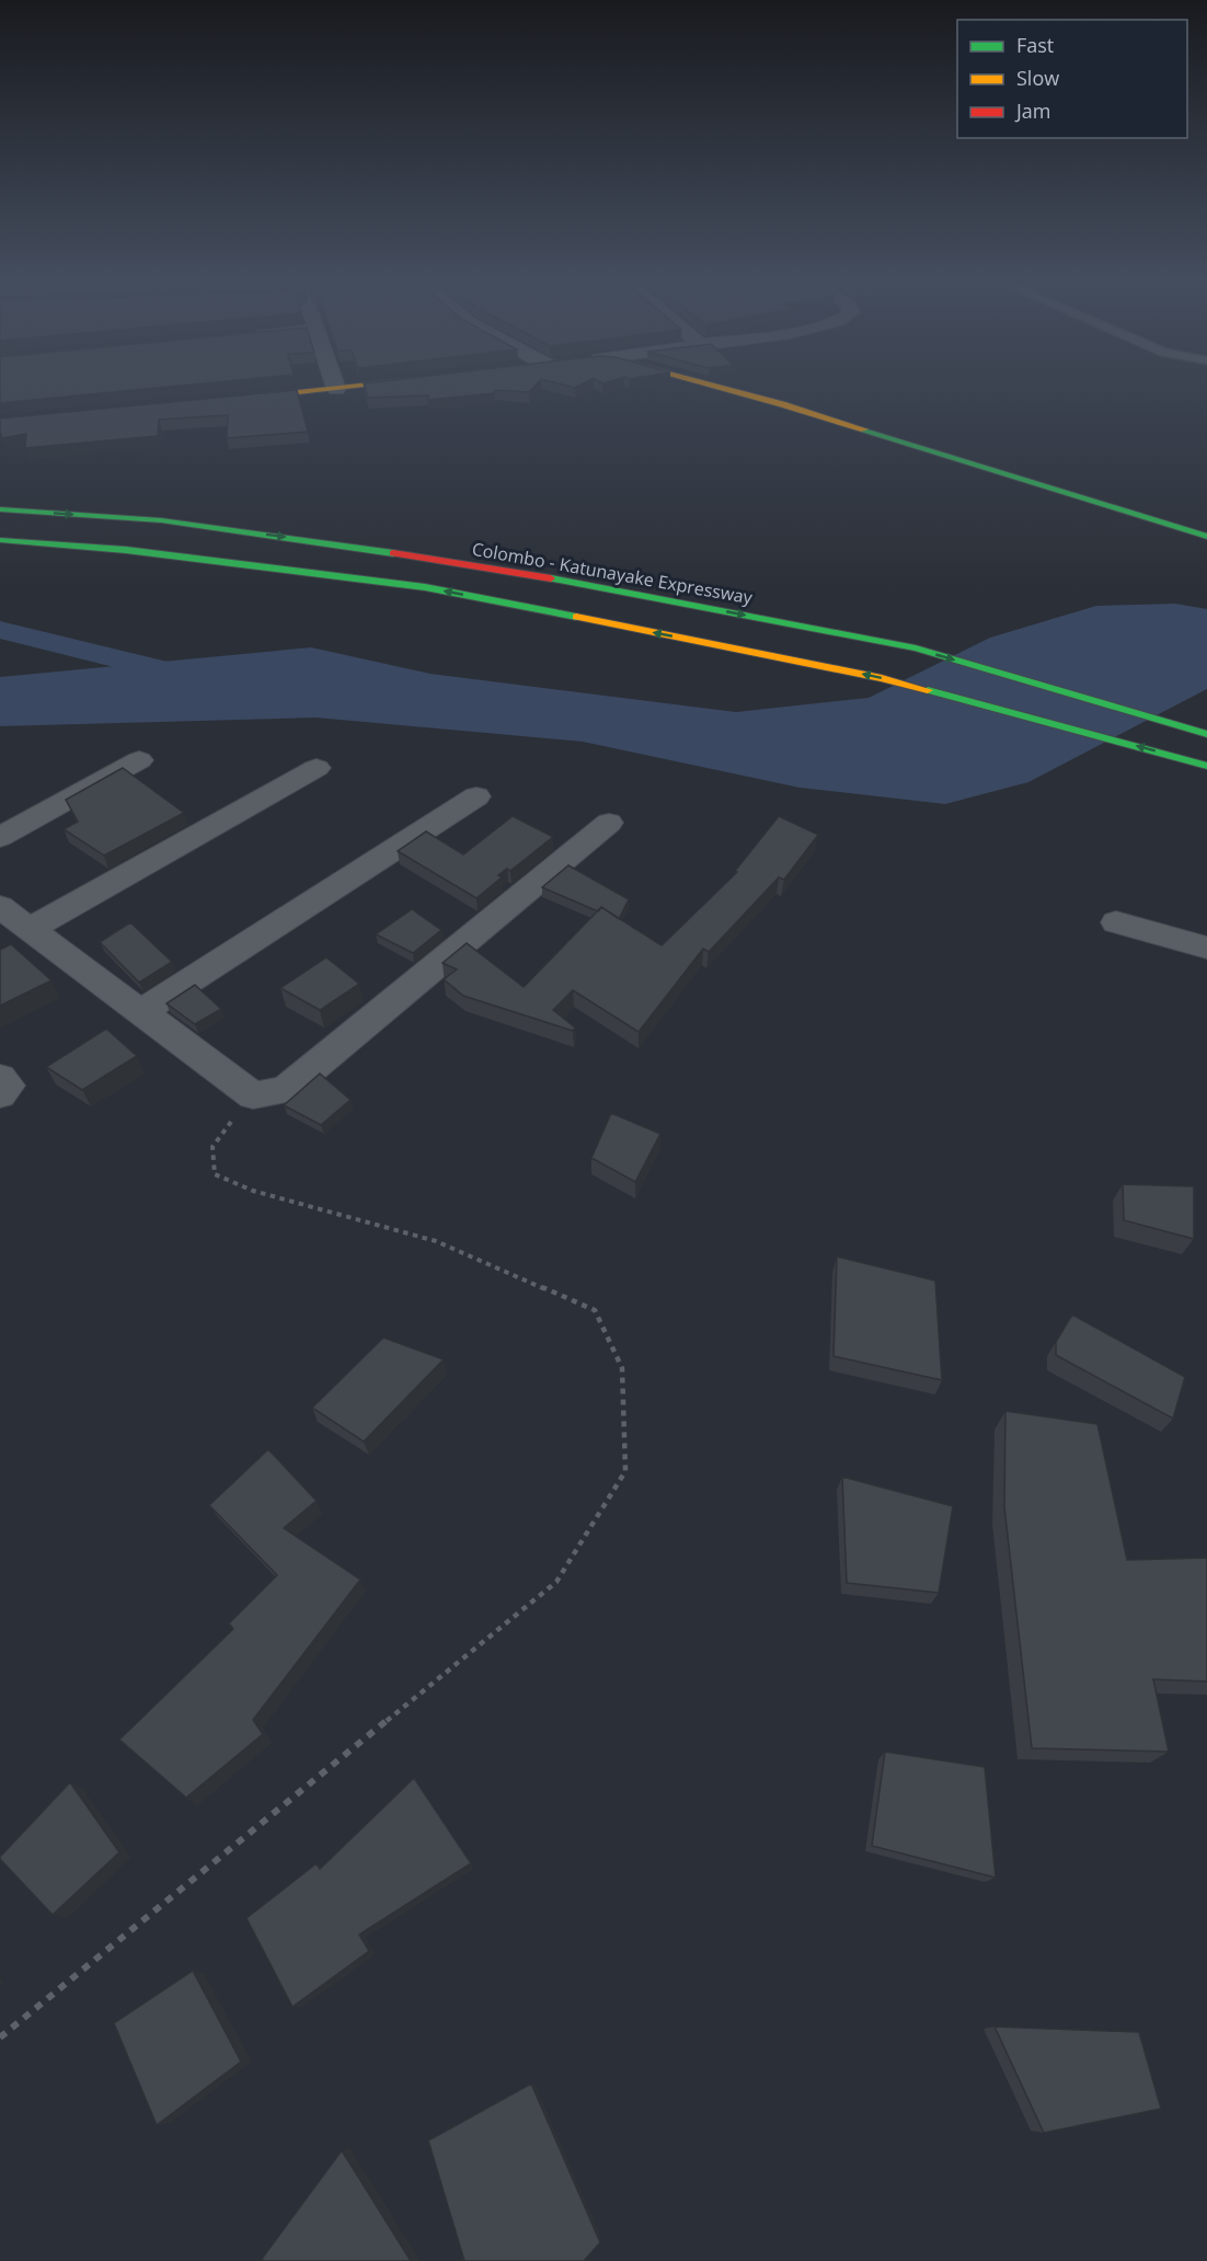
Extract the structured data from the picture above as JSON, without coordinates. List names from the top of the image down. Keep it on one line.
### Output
{"streets":{"main road":["Colombo - Katunayake Expressway"]},"legend":["Fast","Slow","Jam"]}
